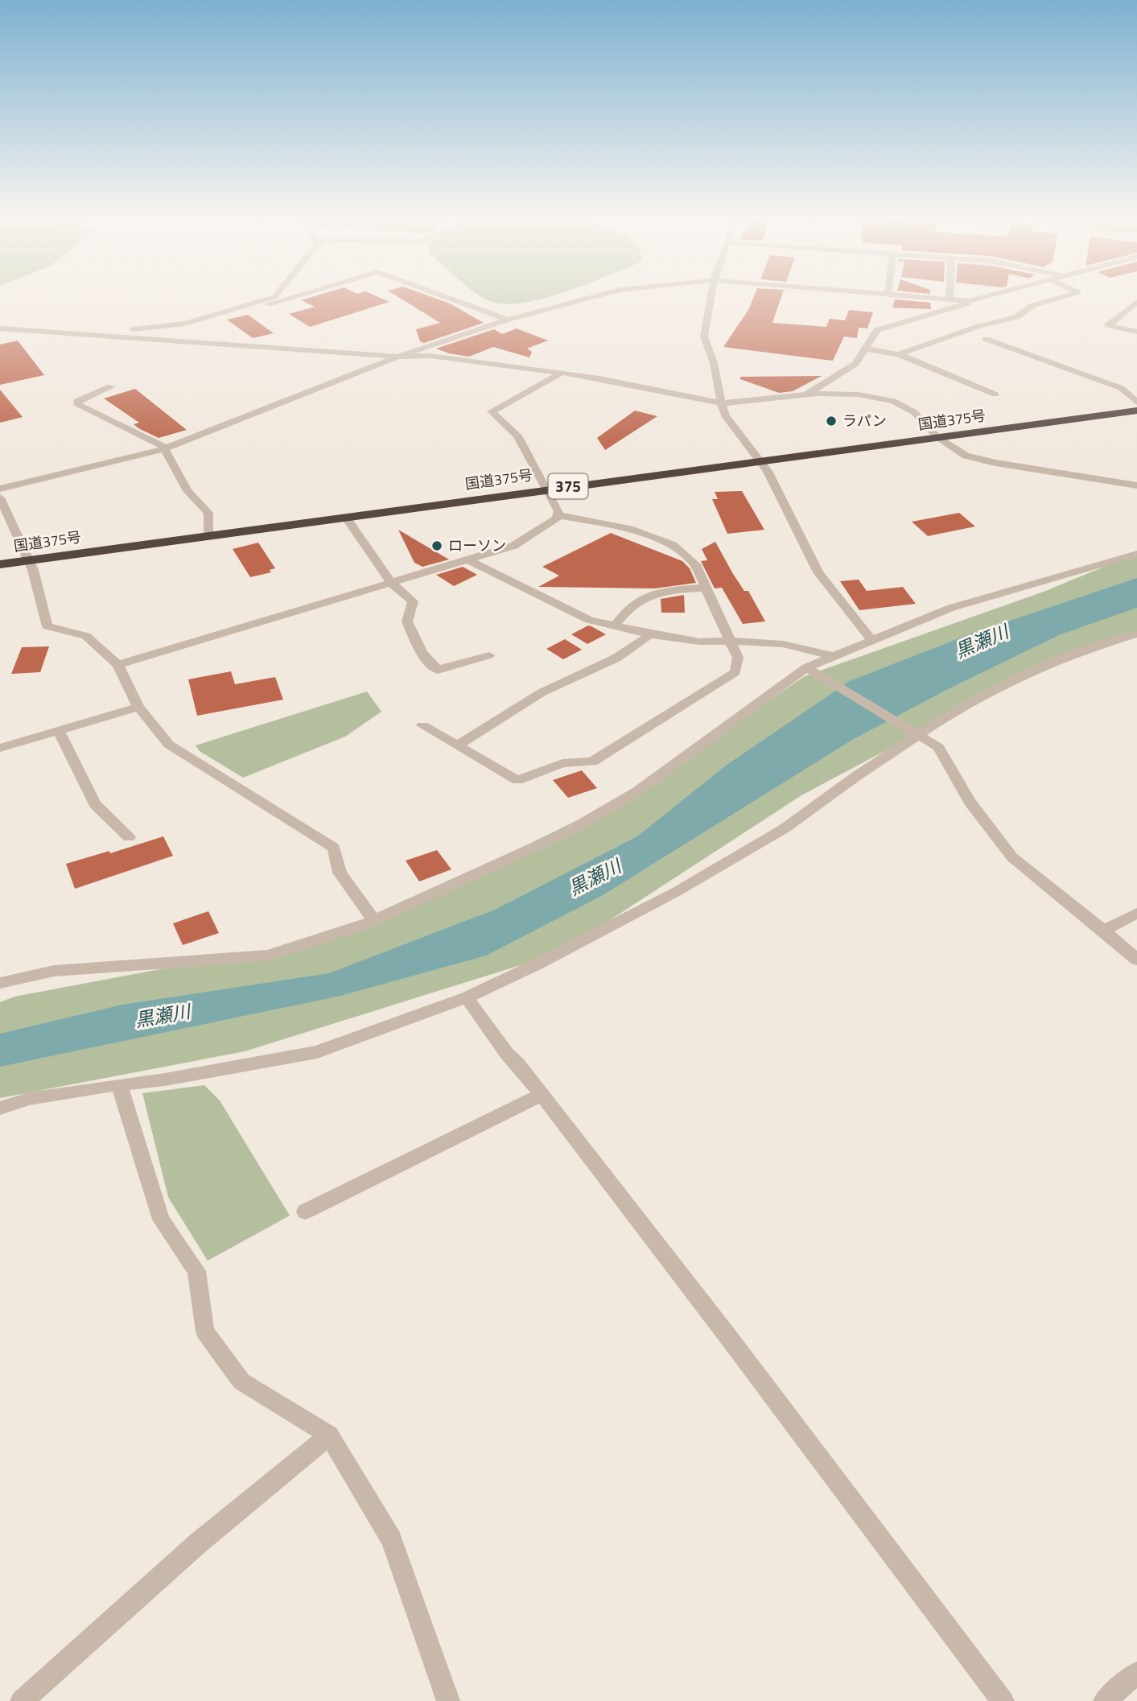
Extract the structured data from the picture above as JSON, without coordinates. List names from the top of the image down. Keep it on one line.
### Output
{"streets":{"highway":["国道375号","375"]},"water":["黒瀬川"],"places":["ラパン","ローソン"]}
